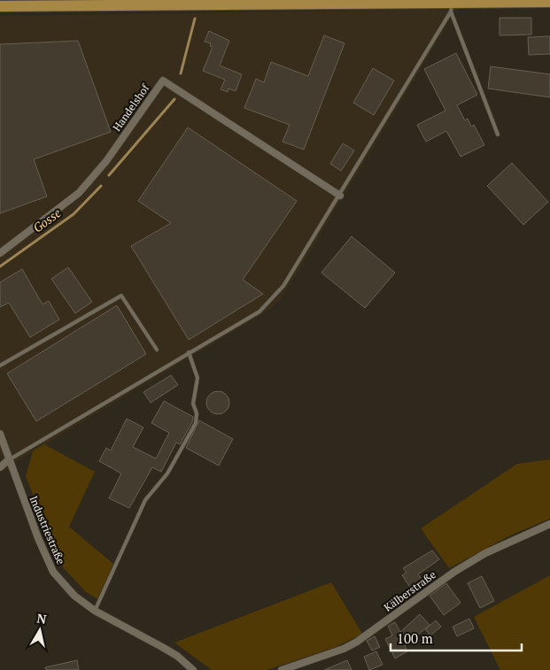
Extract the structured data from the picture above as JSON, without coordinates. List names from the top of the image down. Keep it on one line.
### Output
{"streets":{"street":["Handelshof","Industriestraße","Kälberstraße"]},"water":["Gosse"],"scale_bar":"100 m","north":"top"}
